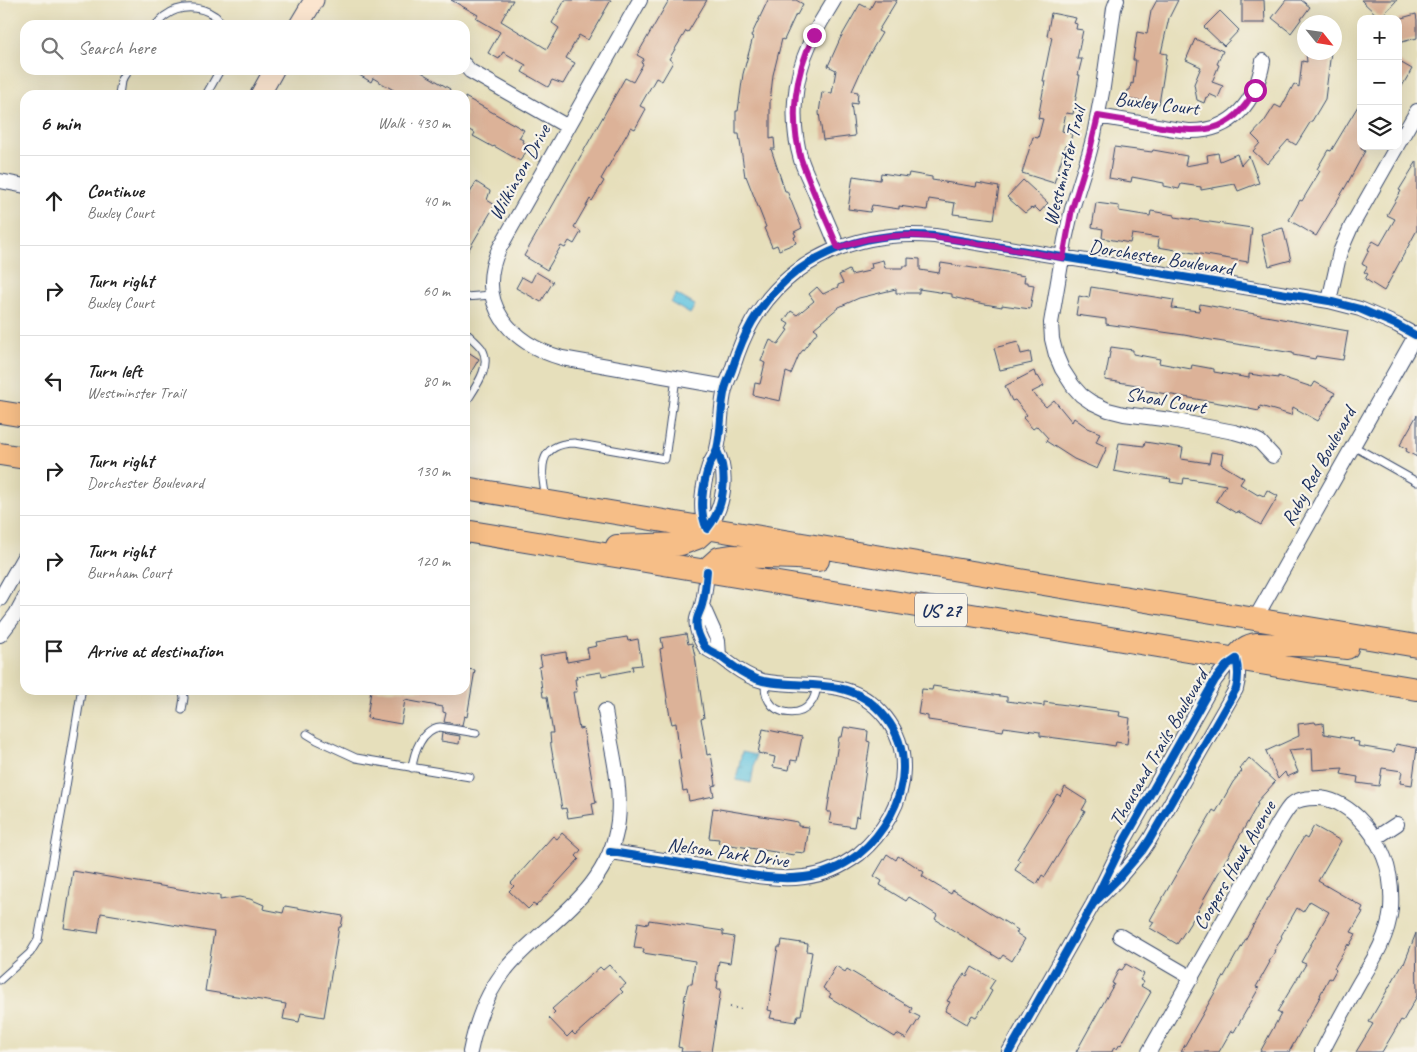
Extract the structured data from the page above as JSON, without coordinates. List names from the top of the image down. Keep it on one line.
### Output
{"streets":{"highway":["US 27"],"street":["Buxley Court","Westminster Trail","Wilkinson Drive","Dorchester Boulevard","Shoal Court","Ruby Red Boulevard","Thousand Trails Boulevard","Nelson Park Drive","Coopers Hawk Avenue"]},"crossings":[["Buxley Court","Westminster Trail"],["Westminster Trail","Dorchester Boulevard"],["Westminster Trail","Shoal Court"],["Wilkinson Drive","Dorchester Boulevard"],["Dorchester Boulevard","Ruby Red Boulevard"],["Dorchester Boulevard","US 27"],["Ruby Red Boulevard","US 27"],["US 27","Thousand Trails Boulevard"],["US 27","Nelson Park Drive"]],"north":"bottom right","page":{"map_buttons":["+","−"],"search":"Search here","heading":["6 min","Walk · 430 m"],"list":[["Continue","Buxley Court","40 m"],["Turn right","Buxley Court","60 m"],["Turn left","Westminster Trail","80 m"],["Turn right","Dorchester Boulevard","130 m"],["Turn right","Burnham Court","120 m"],"Arrive at destination"]}}
